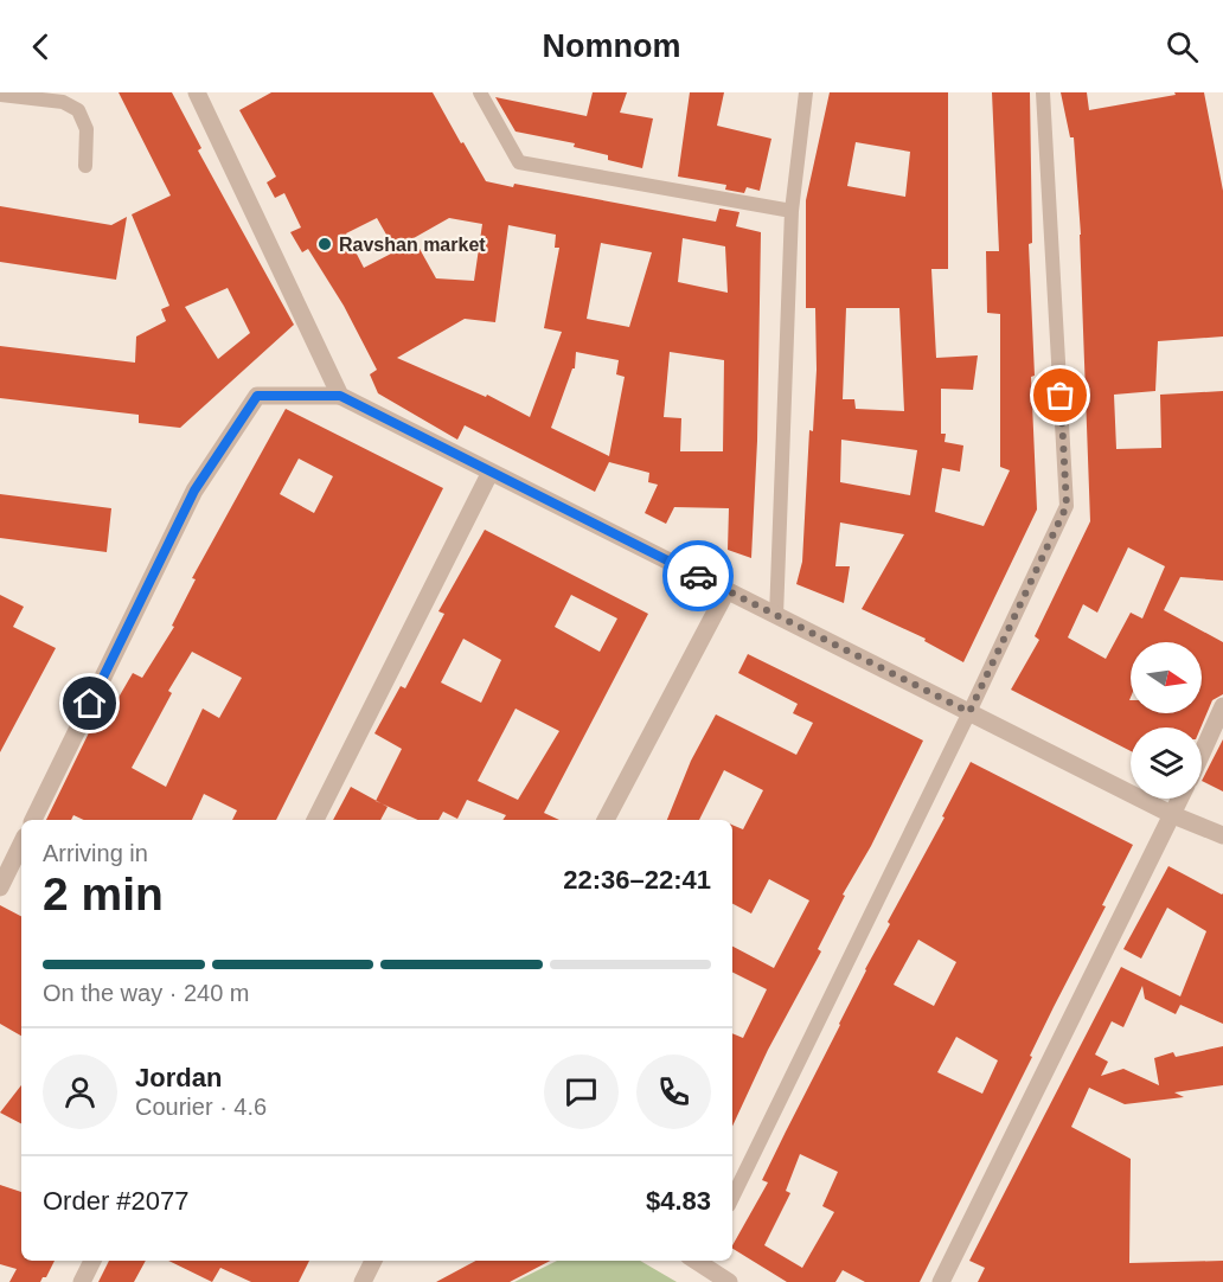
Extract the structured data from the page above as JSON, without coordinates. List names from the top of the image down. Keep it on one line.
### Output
{"places":["Ravshan market"],"north":"right","page":{"header":"Nomnom","heading":["2 min","Arriving in","22:36–22:41"],"panel":["Jordan","Courier · 4.6","Order #2077","$4.83"],"bar":"On the way · 240 m"}}
